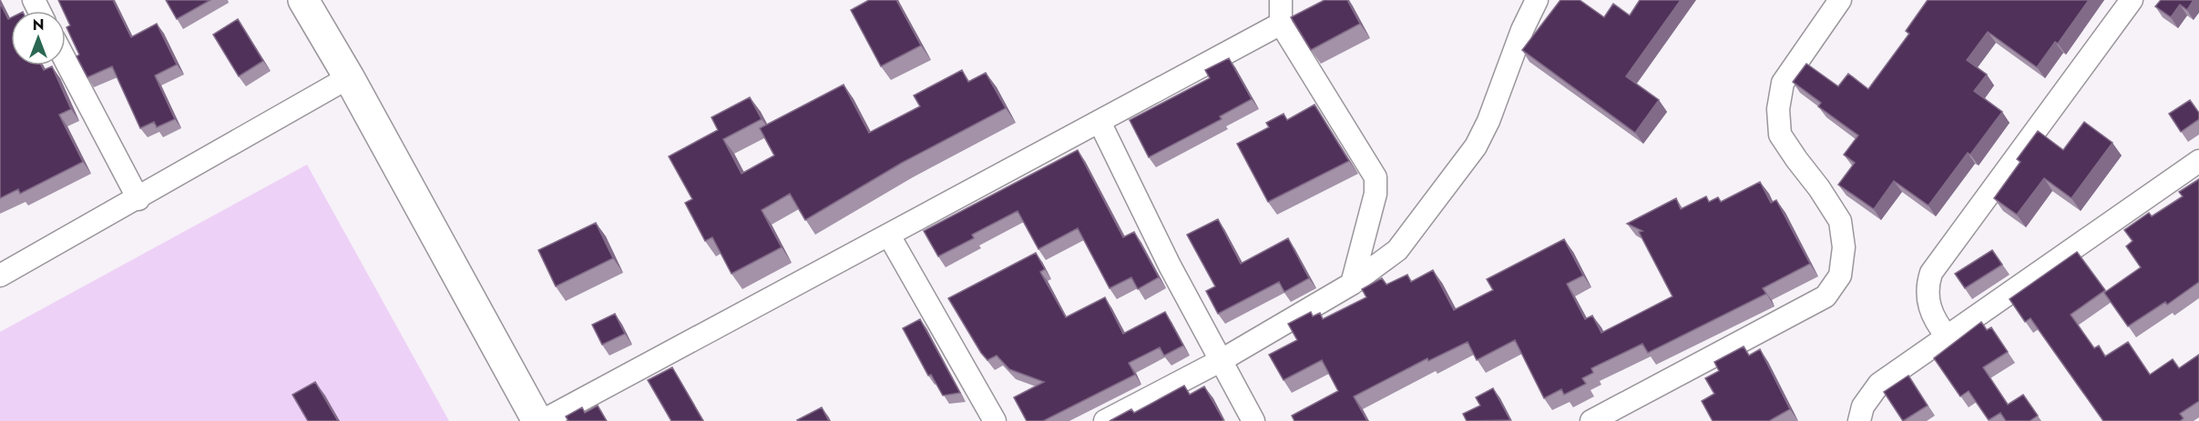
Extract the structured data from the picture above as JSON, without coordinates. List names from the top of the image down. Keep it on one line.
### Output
{"north":"top"}
